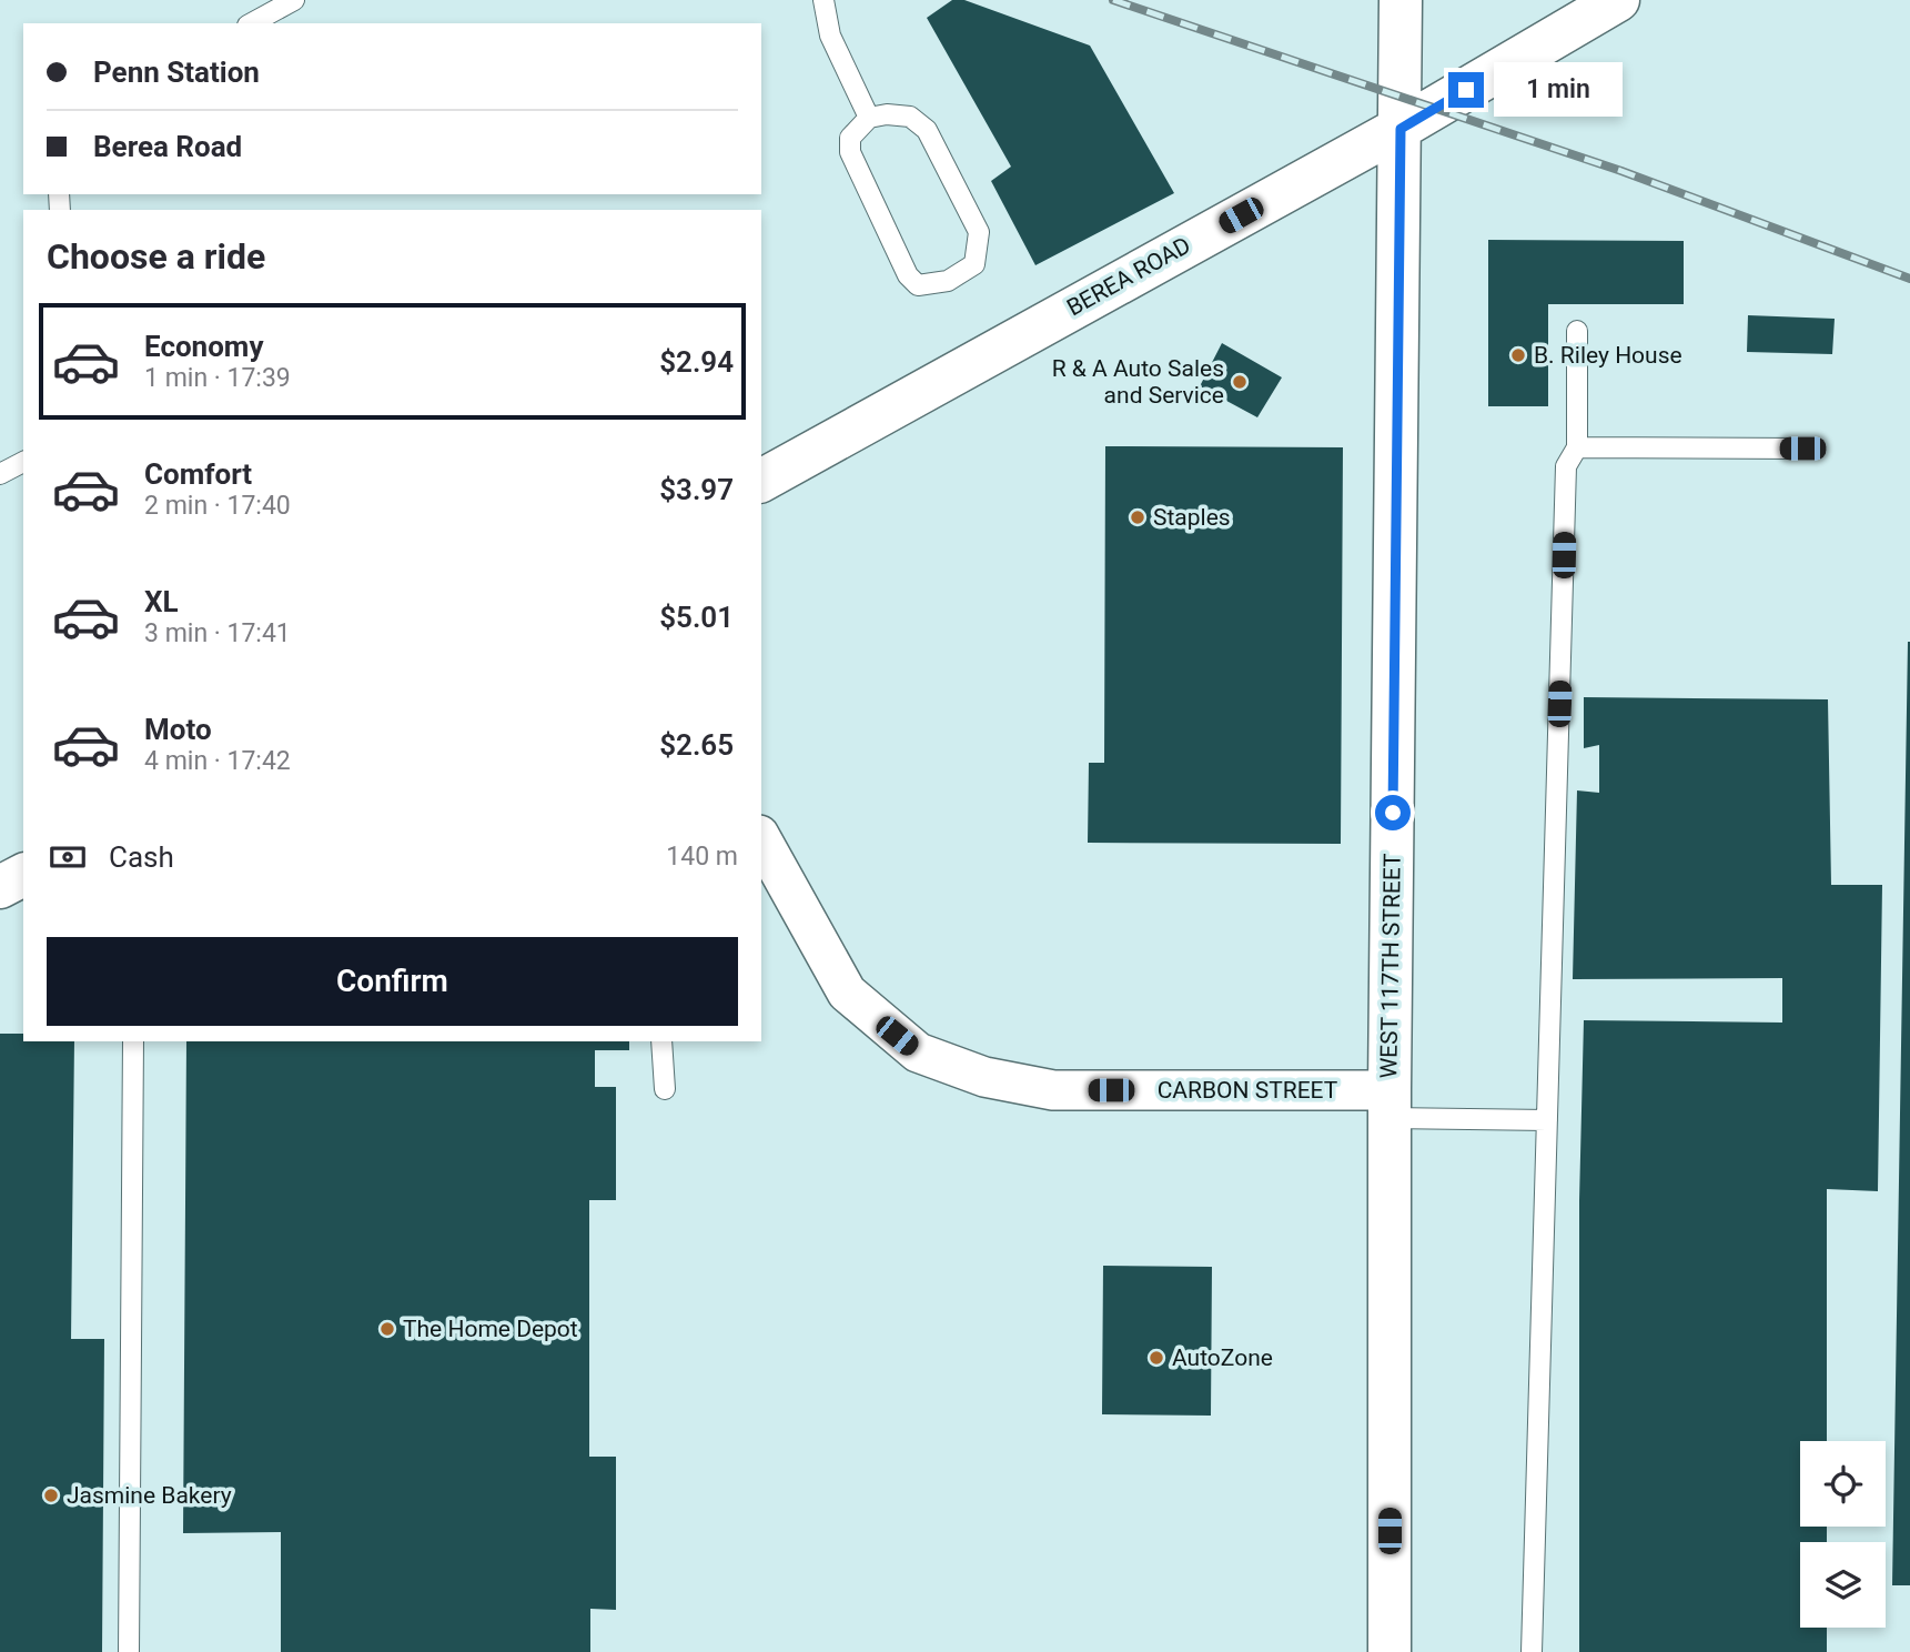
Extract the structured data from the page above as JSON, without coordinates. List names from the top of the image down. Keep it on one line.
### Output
{"streets":{"main road":["BEREA ROAD","WEST 117TH STREET"],"street":["CARBON STREET"]},"crossings":[["BEREA ROAD","WEST 117TH STREET"],["WEST 117TH STREET","CARBON STREET"]],"places":["B. Riley House","R & A Auto Sales and Service","Staples","The Home Depot","AutoZone","Jasmine Bakery"],"page":{"banner":["Penn Station","Berea Road"],"bubble":"1 min","heading":"Choose a ride","list":[{"name":"Economy","note":"1 min · 17:39","value":"$2.94"},{"name":"Comfort","note":"2 min · 17:40","value":"$3.97"},{"name":"XL","note":"3 min · 17:41","value":"$5.01"},{"name":"Moto","note":"4 min · 17:42","value":"$2.65"}],"pay":["Cash","140 m"],"buttons":"Confirm"}}
